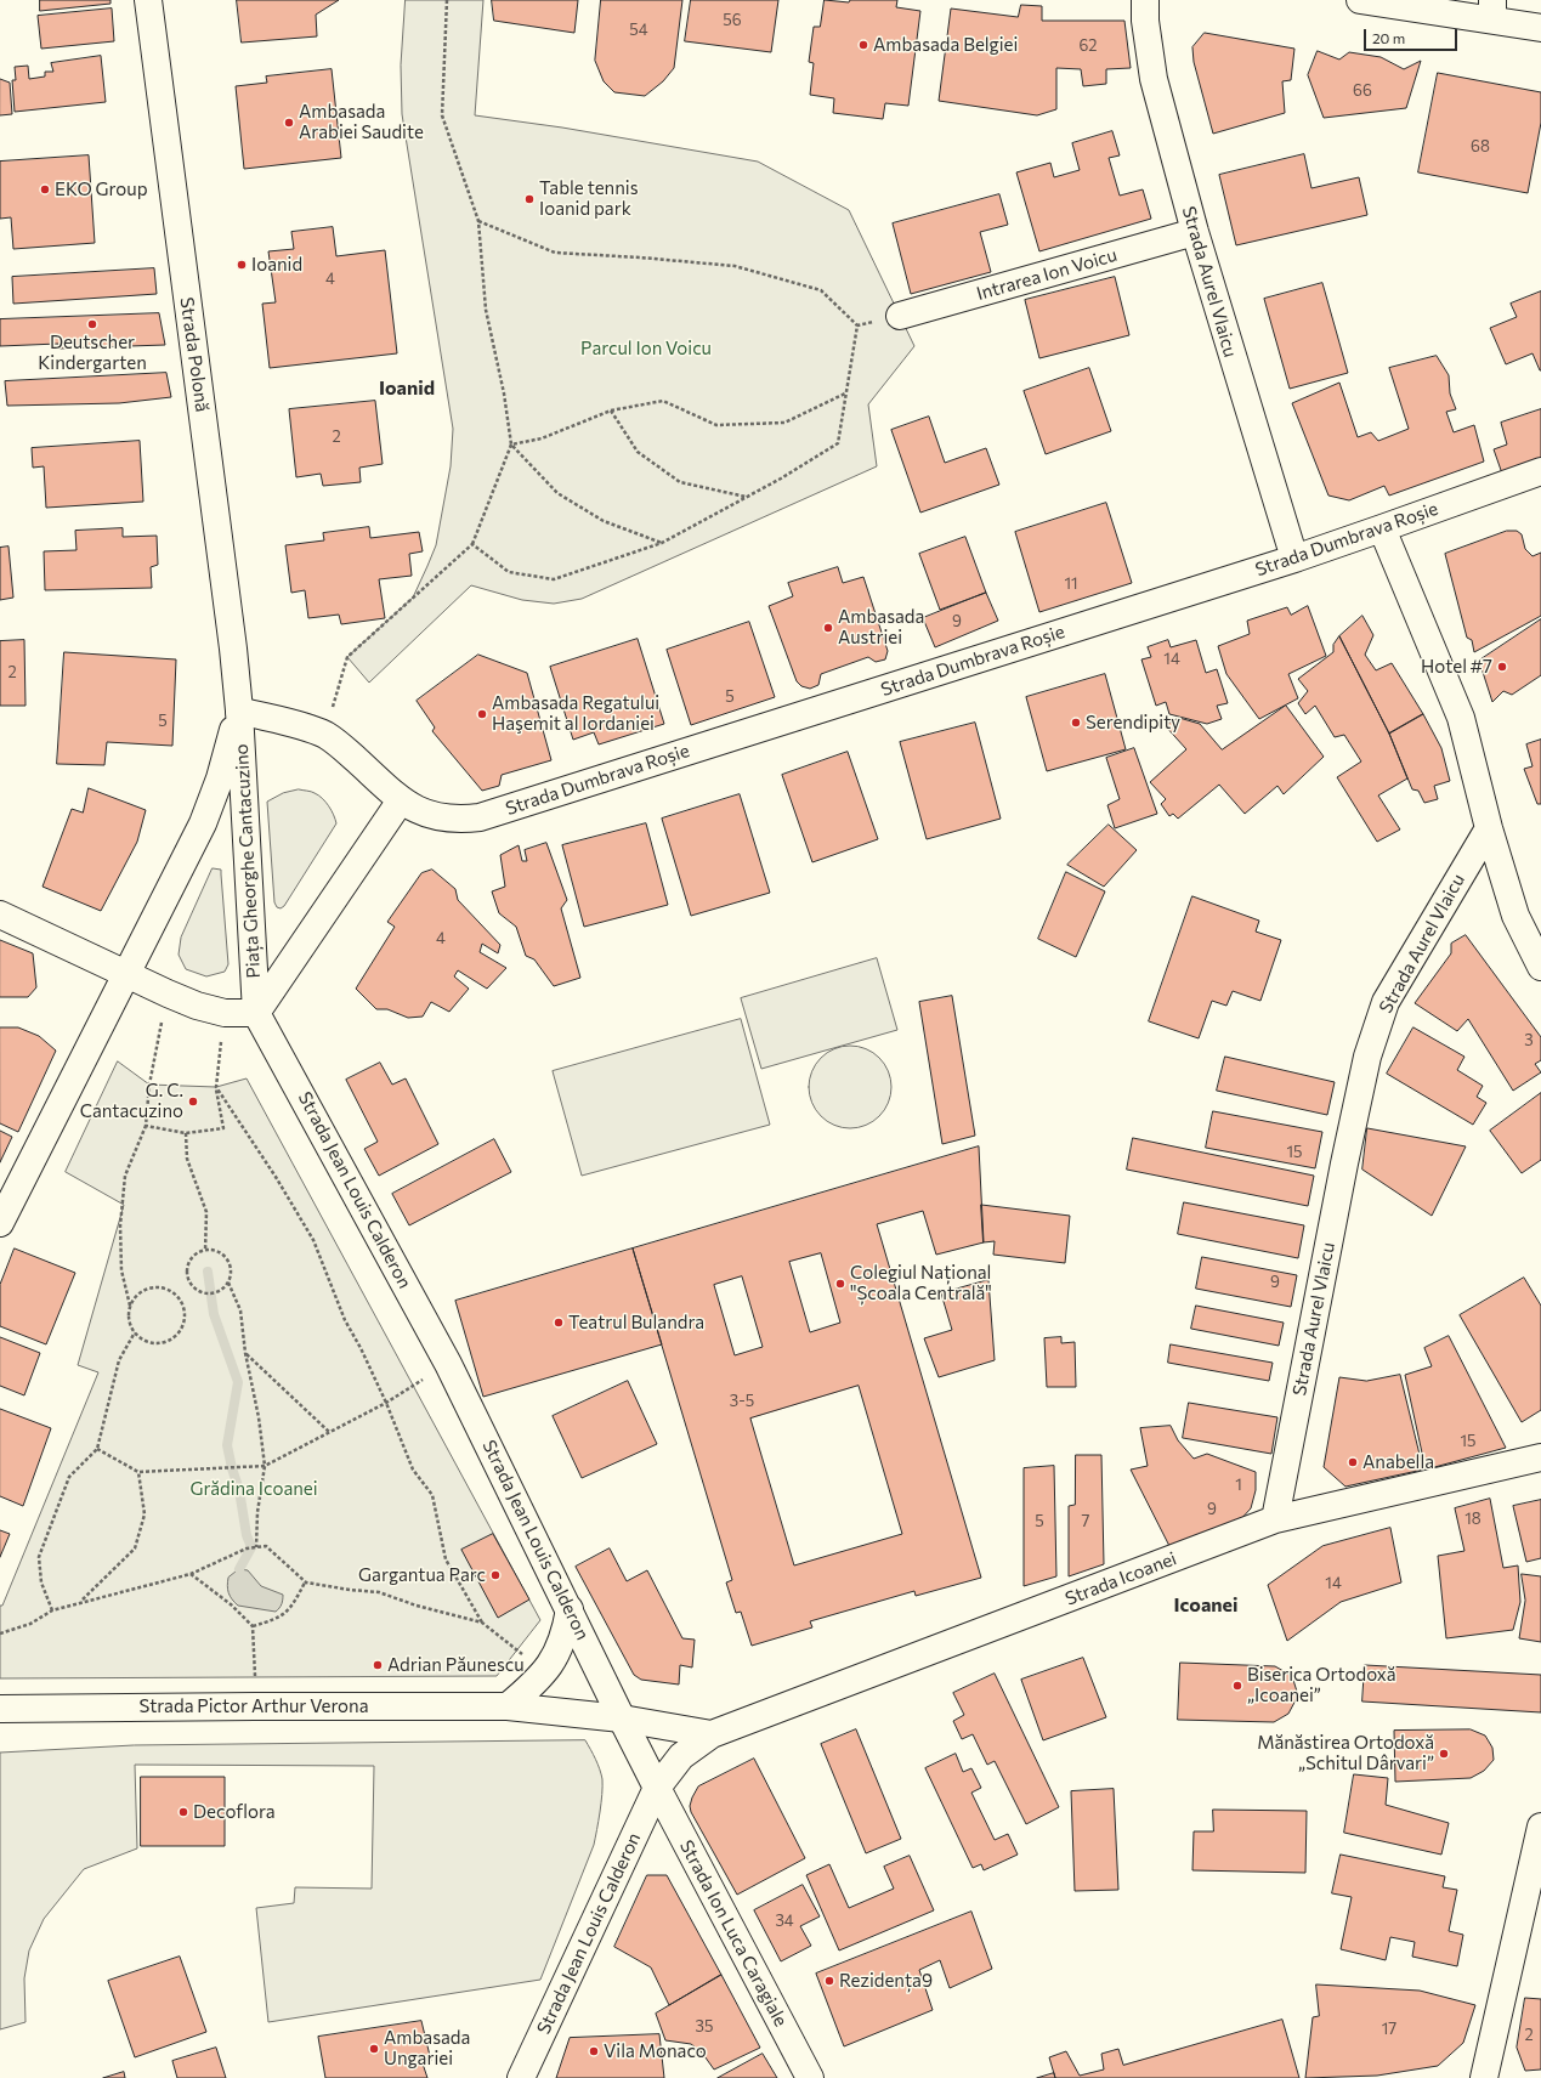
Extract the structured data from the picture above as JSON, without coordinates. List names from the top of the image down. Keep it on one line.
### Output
{"streets":{"street":["Intrarea Ion Voicu","Strada Aurel Vlaicu","Strada Polonă","Strada Dumbrava Roșie","Piața Gheorghe Cantacuzino","Strada Jean Louis Calderon","Strada Icoanei","Strada Pictor Arthur Verona","Strada Ion Luca Caragiale"]},"crossings":[["Intrarea Ion Voicu","Strada Aurel Vlaicu"],["Strada Aurel Vlaicu","Strada Dumbrava Roșie"],["Strada Aurel Vlaicu","Strada Icoanei"],["Strada Polonă","Piața Gheorghe Cantacuzino"],["Strada Dumbrava Roșie","Piața Gheorghe Cantacuzino"],["Piața Gheorghe Cantacuzino","Strada Jean Louis Calderon"],["Strada Jean Louis Calderon","Strada Icoanei"],["Strada Jean Louis Calderon","Strada Pictor Arthur Verona"],["Strada Jean Louis Calderon","Strada Ion Luca Caragiale"],["Strada Icoanei","Strada Ion Luca Caragiale"]],"districts":["Ioanid","Icoanei"],"parks":["Parcul Ion Voicu","Grădina Icoanei"],"places":["Ambasada Belgiei","Ambasada Arabiei Saudite","EKO Group","Table tennis Ioanid park","Ioanid","Deutscher Kindergarten","Ambasada Austriei","Hotel #7","Ambasada Regatului Haşemit al Iordaniei","Serendipity","G. C. Cantacuzino","Colegiul Național \"Școala Centrală\"","Teatrul Bulandra","Anabella","Gargantua Parc","Adrian Păunescu","Biserica Ortodoxă „Icoanei”","Mănăstirea Ortodoxă „Schitul Dârvari”","Decoflora","Rezidența9","Ambasada Ungariei","Vila Monaco"],"house_numbers":["56","54","62","66","68","4","2","11","9","14","2","5","5","4","3","15","9","3-5","15","1","9","18","5","7","14","34","35","17","2"],"scale_bar":"20 m"}
